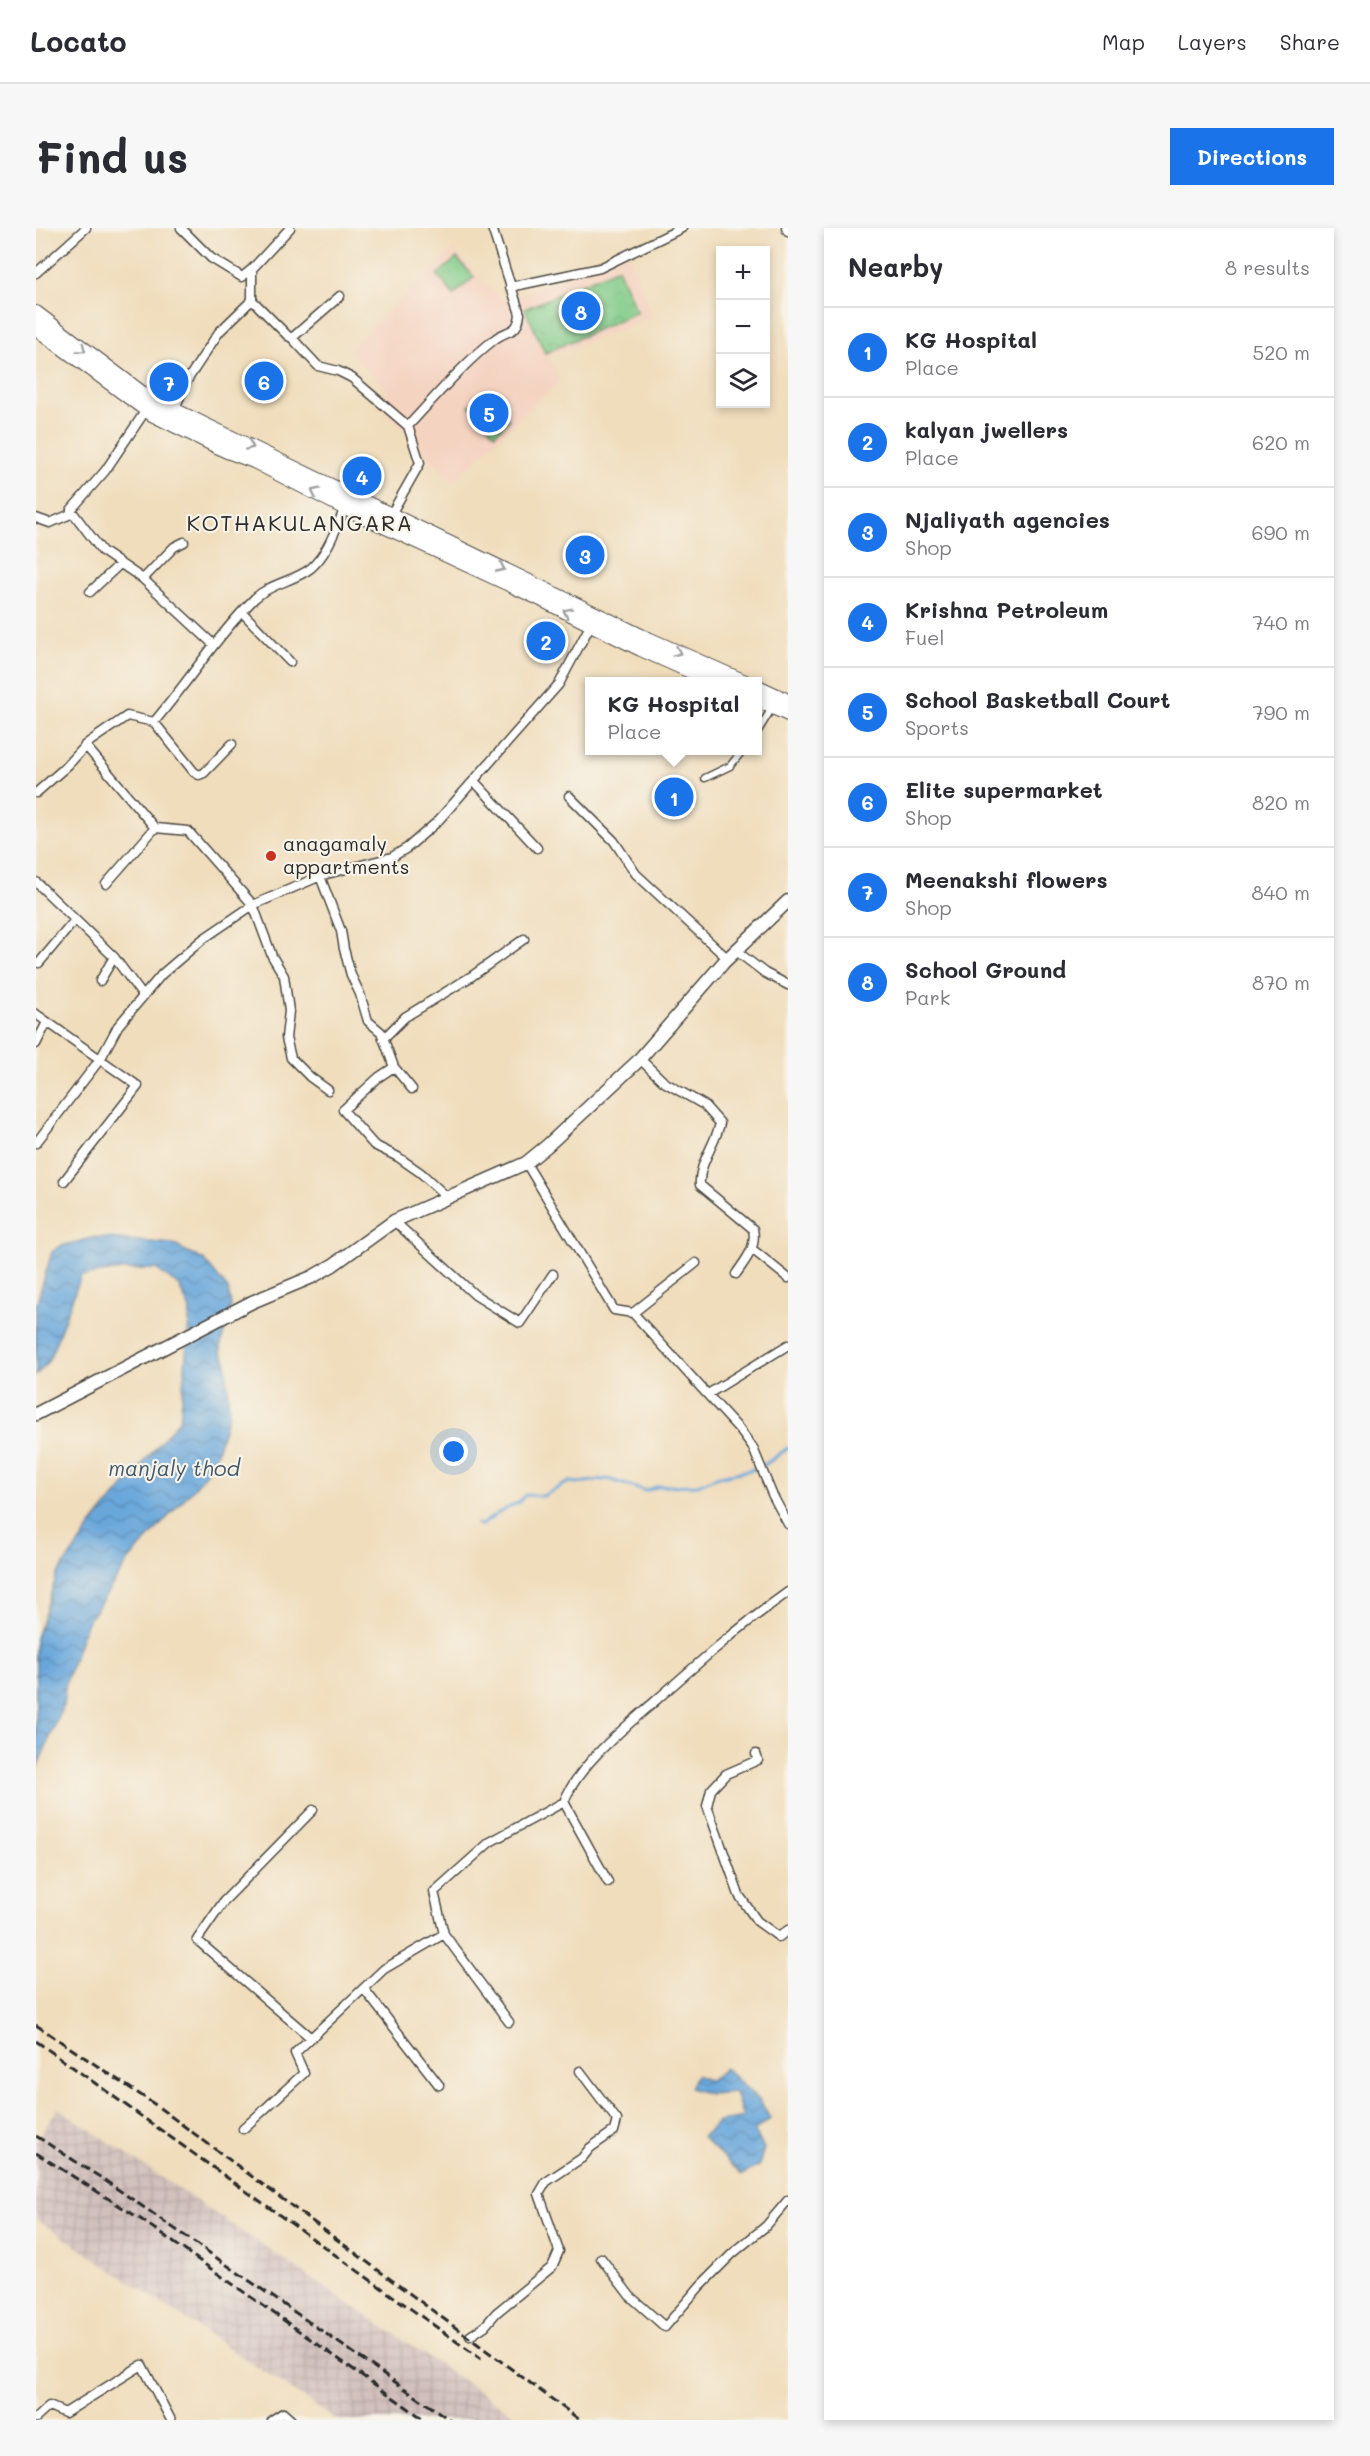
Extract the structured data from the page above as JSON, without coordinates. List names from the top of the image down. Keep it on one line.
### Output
{"districts":["KOTHAKULANGARA"],"water":["manjaly thod"],"places":["anagamaly appartments"],"page":{"header":"Locato","nav":["Map","Layers","Share"],"buttons":"Directions","title":"Find us","heading":["Nearby","8 results"],"map_buttons":["+","−"],"pins":["8","6","7","5","4","3","2","1"],"list":[{"mark":"1","name":"KG Hospital","note":"Place","value":"520 m"},{"mark":"2","name":"kalyan jwellers","note":"Place","value":"620 m"},{"mark":"3","name":"Njaliyath agencies","note":"Shop","value":"690 m"},{"mark":"4","name":"Krishna Petroleum","note":"Fuel","value":"740 m"},{"mark":"5","name":"School Basketball Court","note":"Sports","value":"790 m"},{"mark":"6","name":"Elite supermarket","note":"Shop","value":"820 m"},{"mark":"7","name":"Meenakshi flowers","note":"Shop","value":"840 m"},{"mark":"8","name":"School Ground","note":"Park","value":"870 m"}],"popup":["KG Hospital","Place"]}}
